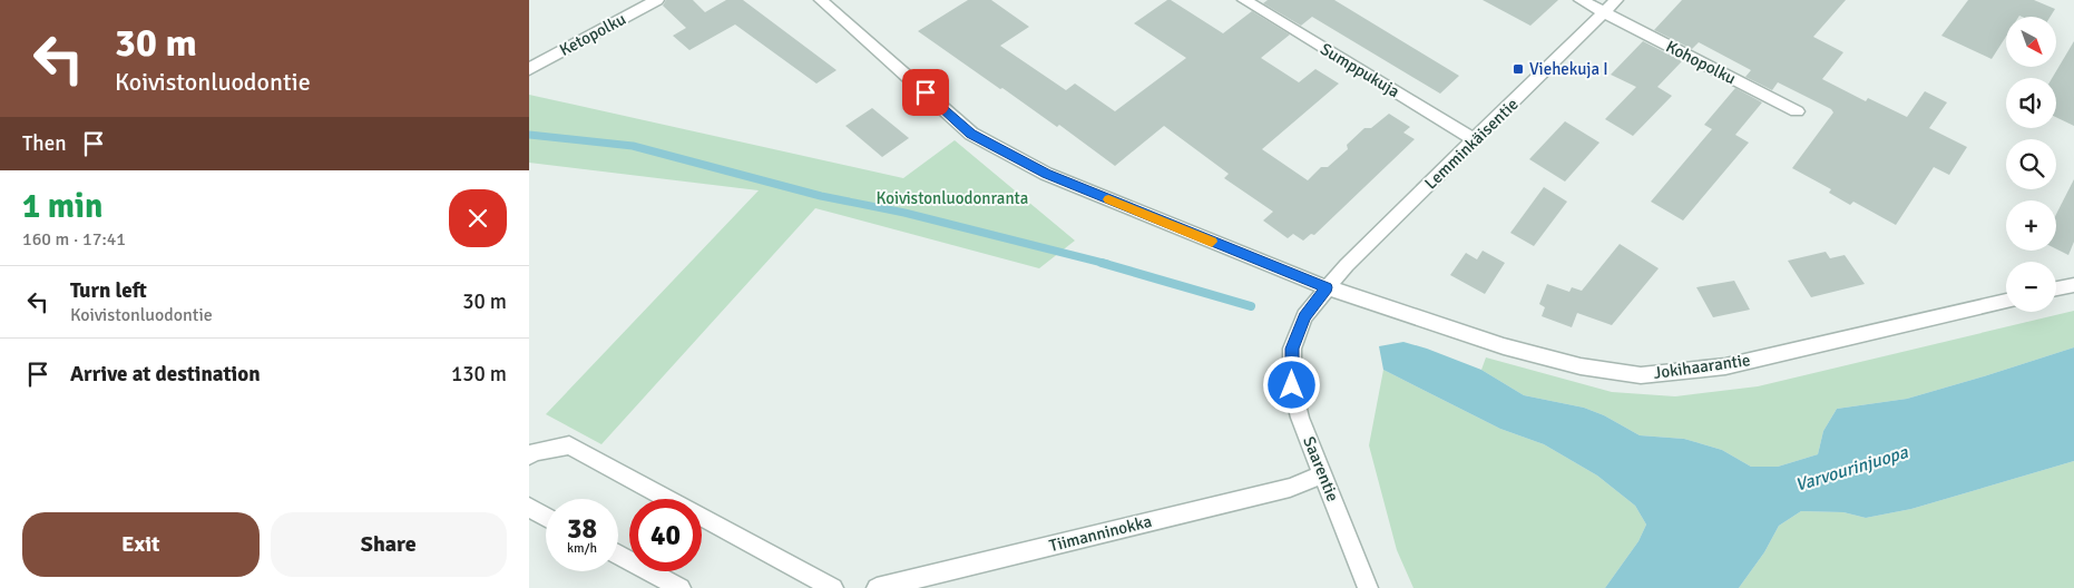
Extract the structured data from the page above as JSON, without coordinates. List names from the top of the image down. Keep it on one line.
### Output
{"streets":{"street":["Ketopolku","Kohopolku","Sumppukuja","Lemminkäisentie","Jokihaarantie","Saarentie","Tiimanninokka"]},"crossings":[["Kohopolku","Lemminkäisentie"],["Sumppukuja","Lemminkäisentie"],["Lemminkäisentie","Jokihaarantie"],["Lemminkäisentie","Saarentie"],["Jokihaarantie","Saarentie"],["Saarentie","Tiimanninokka"]],"water":["Varvourinjuopa"],"parks":["Koivistonluodonranta"],"places":{"transit":["Viehekuja I"]},"north":"bottom right","page":{"turn":["30 m","Koivistonluodontie"],"map_buttons":["+","−"],"then":"Then","heading":["1 min","160 m · 17:41"],"list":[{"name":"Turn left","note":"Koivistonluodontie","value":"30 m"},{"name":"Arrive at destination","value":"130 m"}],"speed":"38 km/h","limit":"40","buttons":["Exit","Share"]}}
